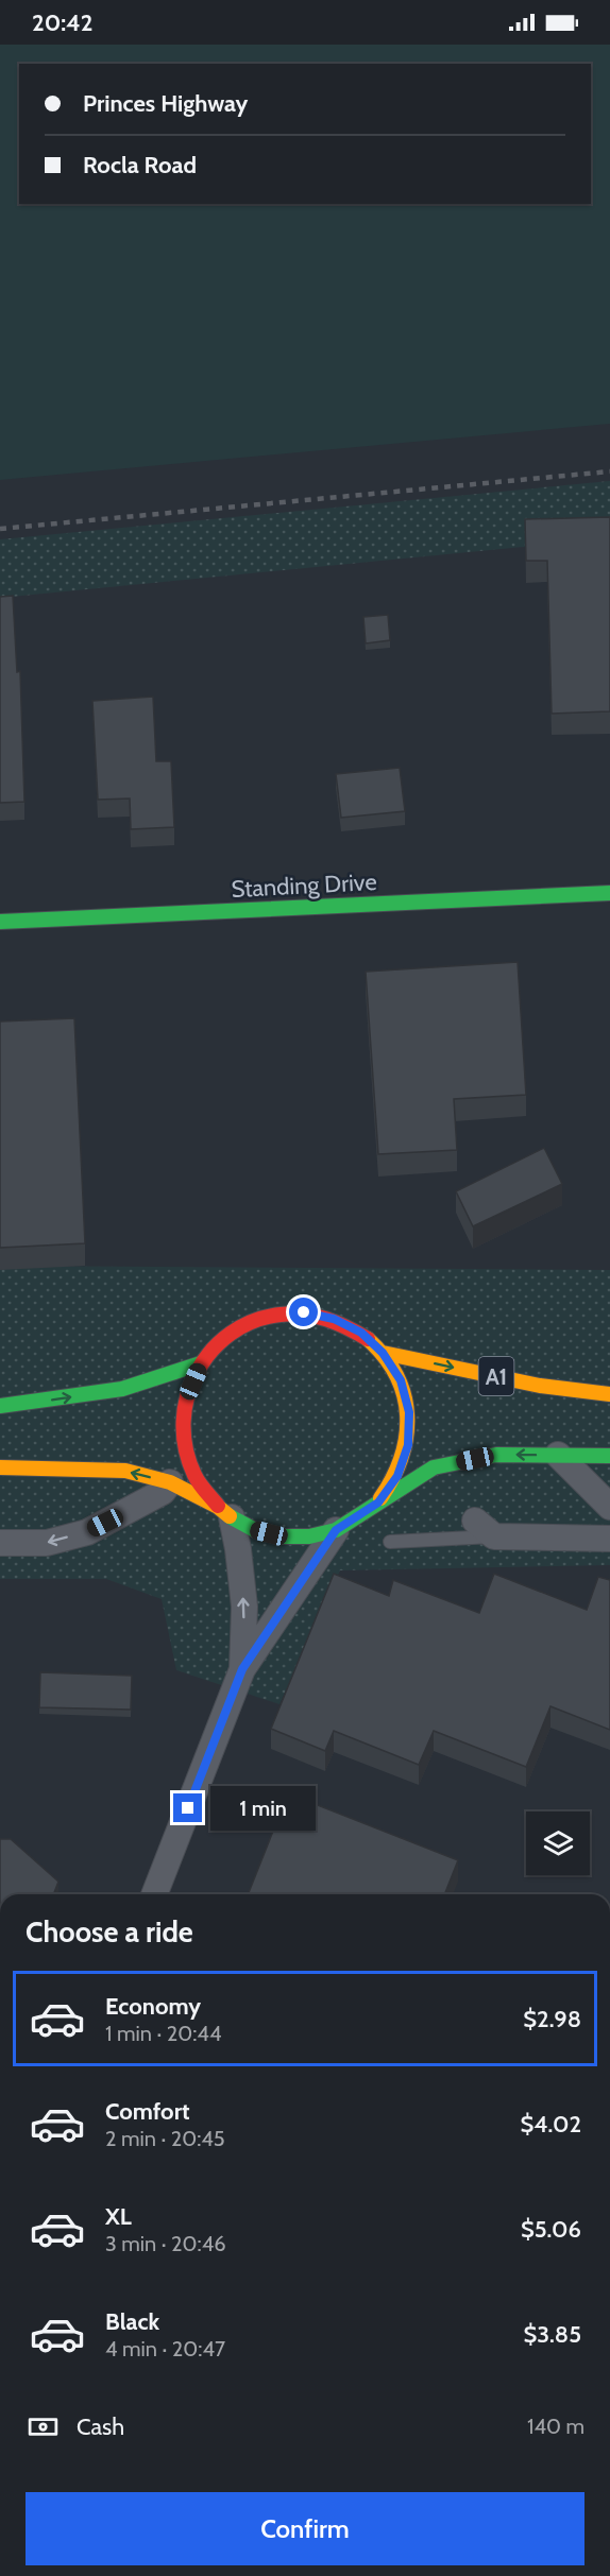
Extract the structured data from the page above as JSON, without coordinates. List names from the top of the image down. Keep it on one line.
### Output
{"streets":{"main road":["Standing Drive","A1"]},"page":{"status":"20:42","banner":["Princes Highway","Rocla Road"],"bubble":"1 min","heading":"Choose a ride","list":[{"name":"Economy","note":"1 min · 20:44","value":"$2.98"},{"name":"Comfort","note":"2 min · 20:45","value":"$4.02"},{"name":"XL","note":"3 min · 20:46","value":"$5.06"},{"name":"Black","note":"4 min · 20:47","value":"$3.85"}],"pay":["Cash","140 m"],"buttons":"Confirm"}}
